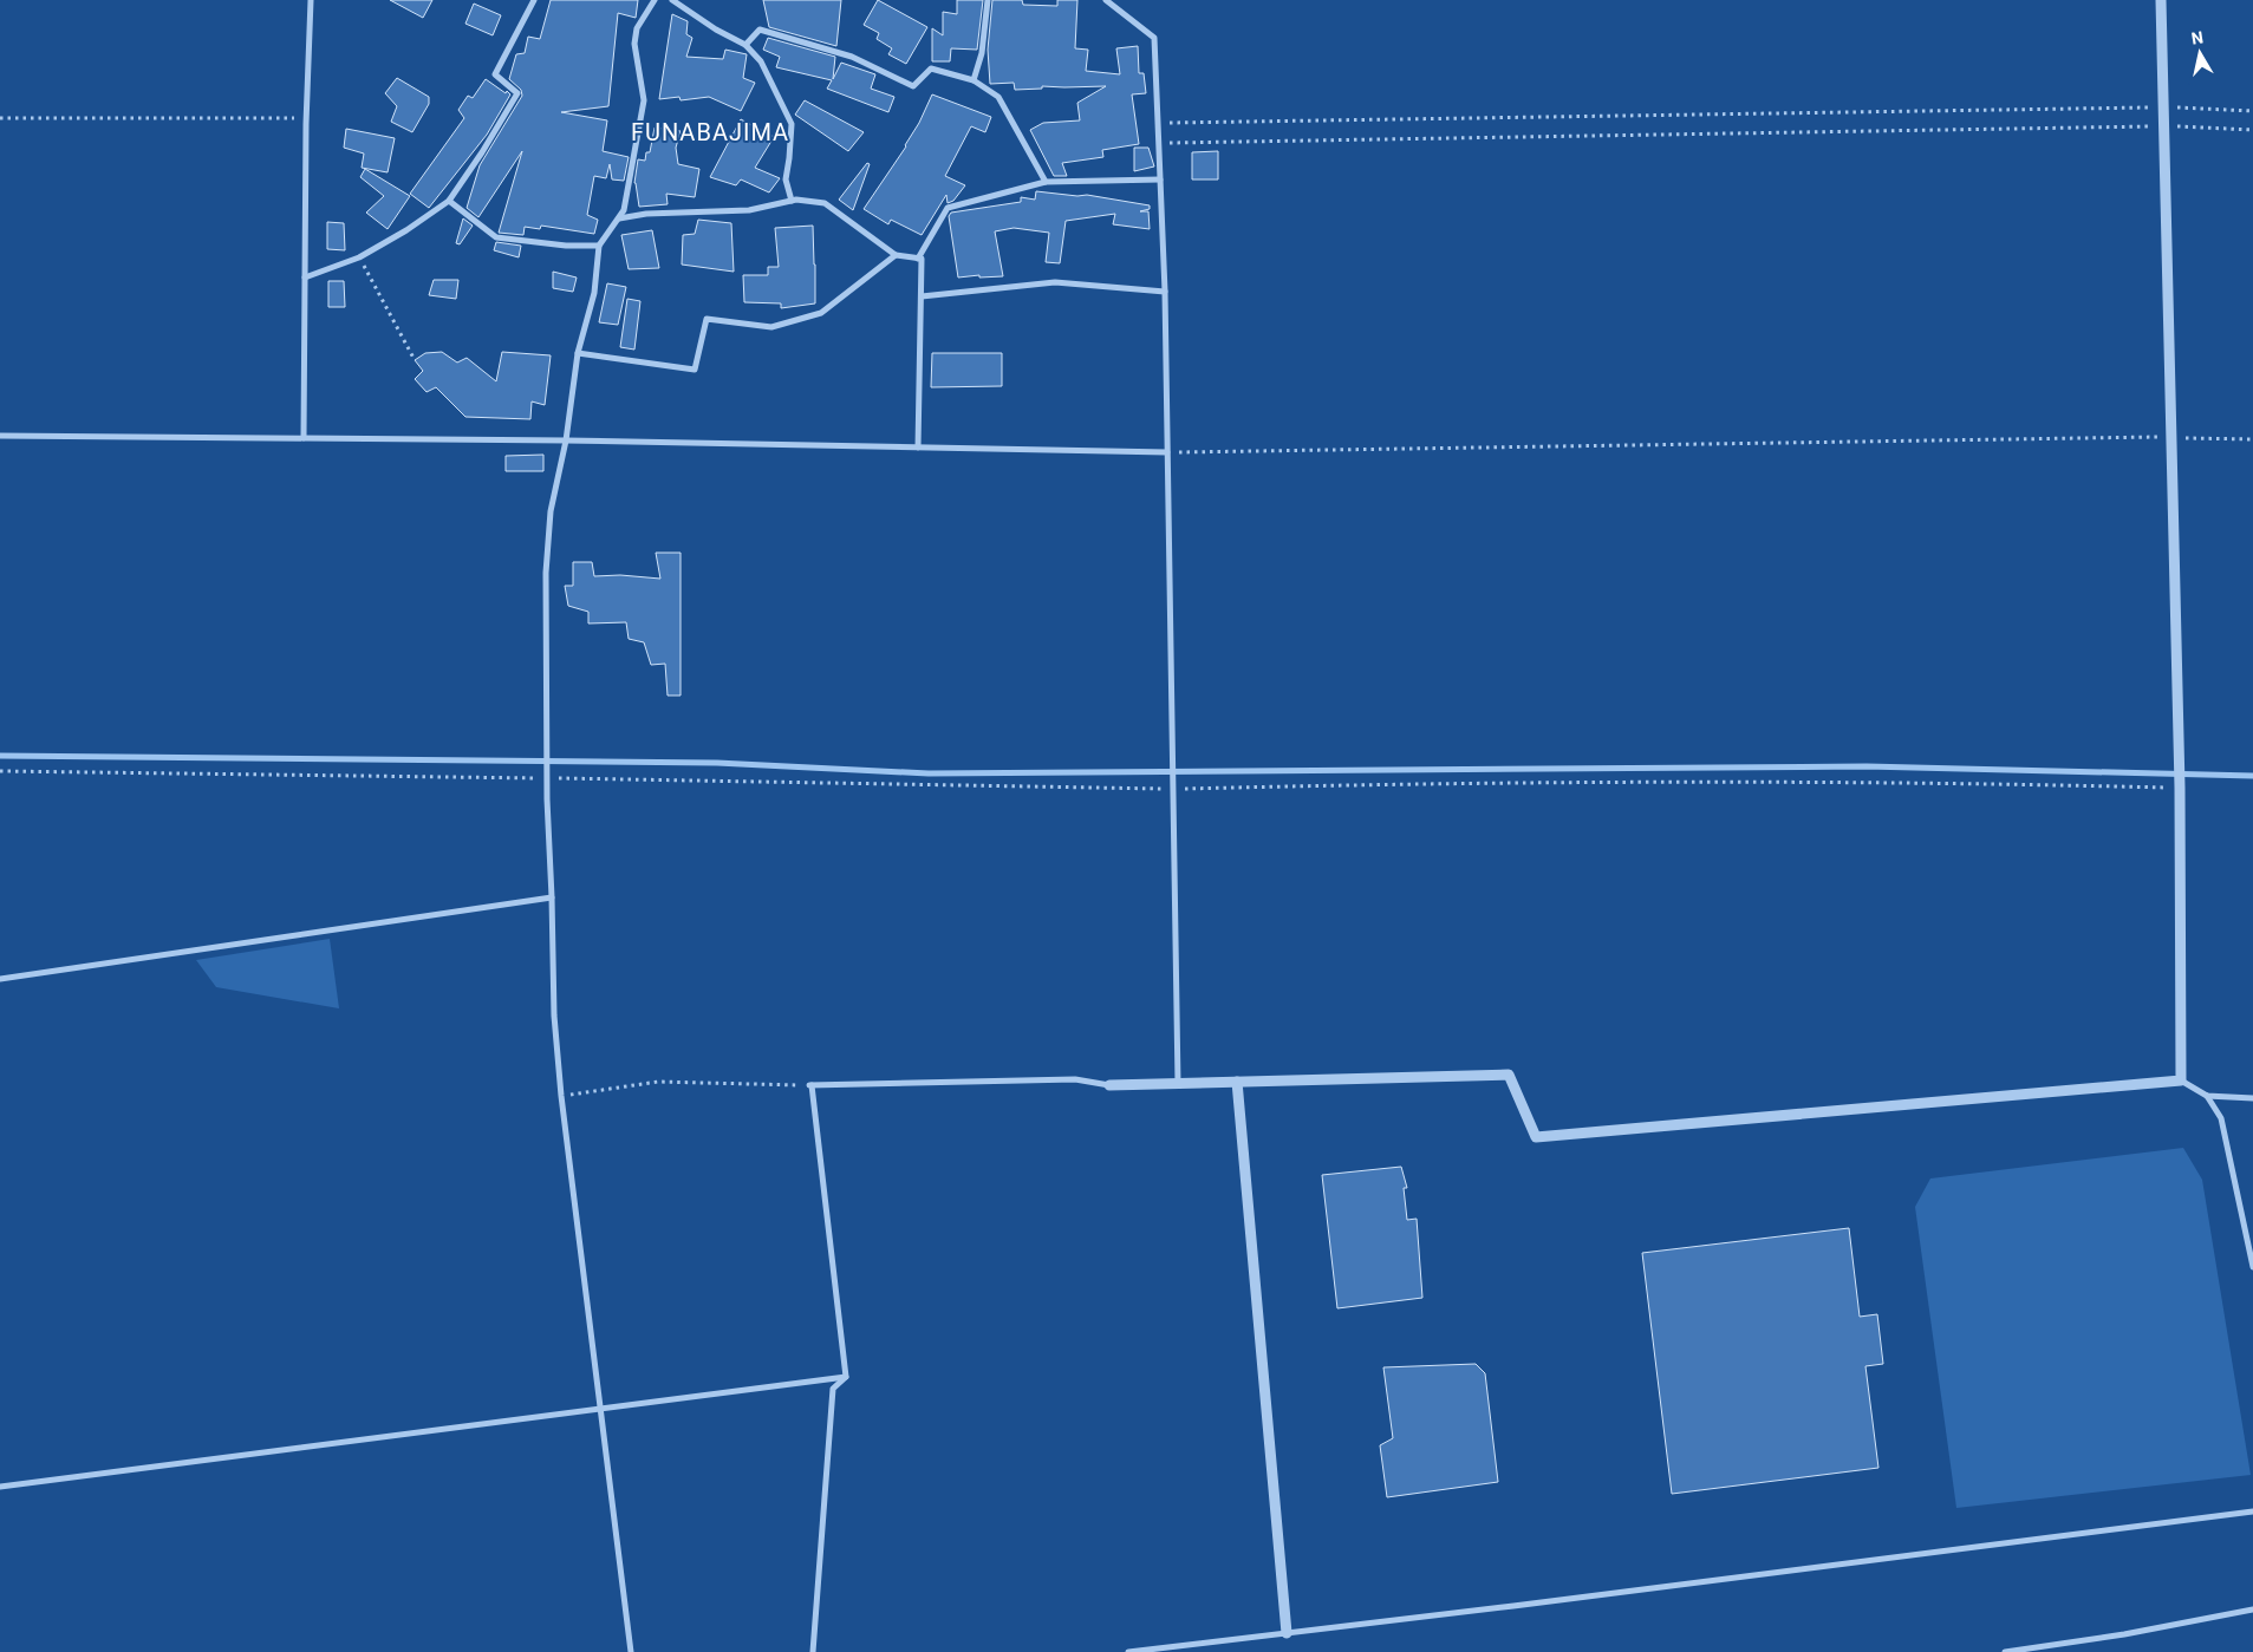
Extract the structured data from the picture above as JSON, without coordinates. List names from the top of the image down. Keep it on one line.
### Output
{"districts":["FUNABAJIMA"],"north":"top"}
